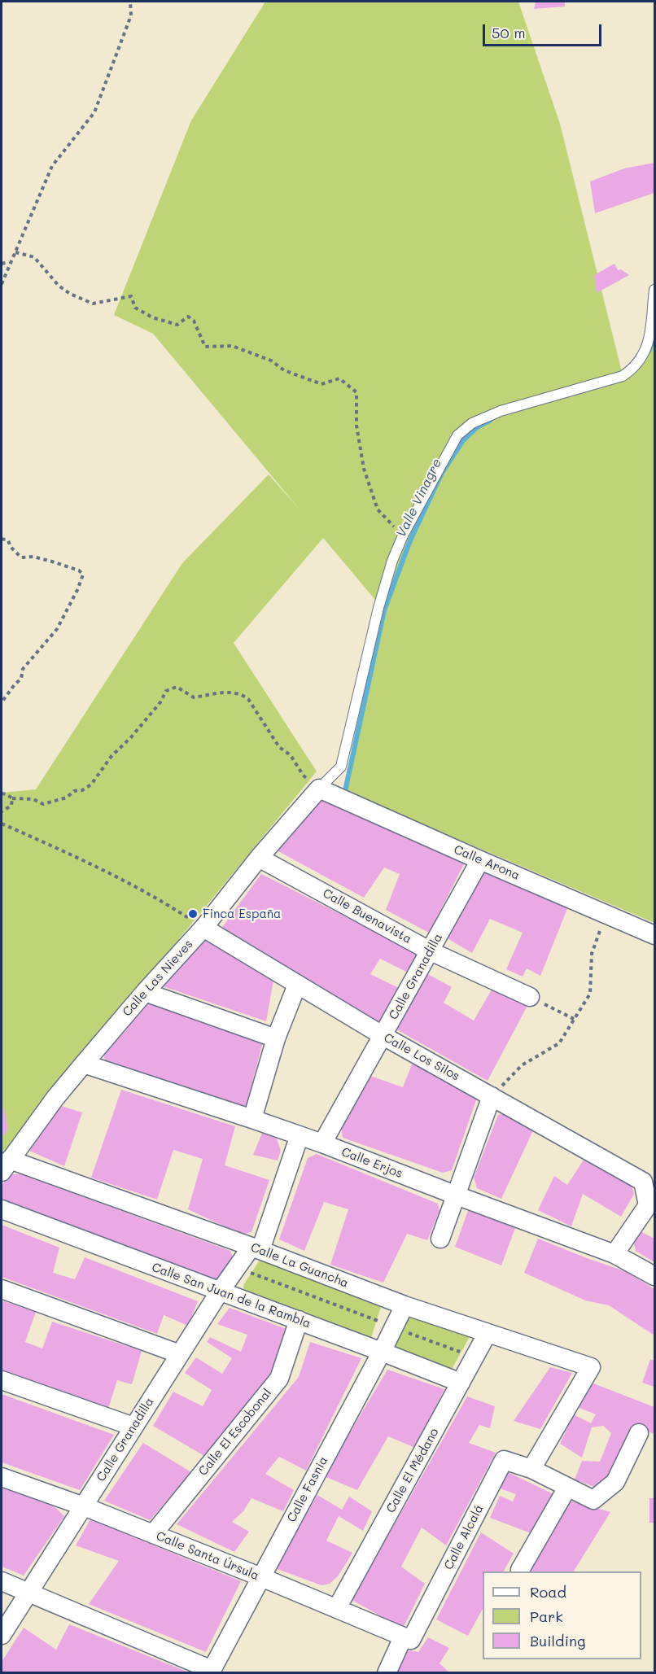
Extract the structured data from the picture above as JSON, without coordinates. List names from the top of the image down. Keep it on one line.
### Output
{"streets":{"street":["Calle Arona","Calle Buenavista","Calle Granadilla","Calle Las Nieves","Calle Los Silos","Calle Erjos","Calle La Guancha","Calle San Juan de la Rambla","Calle El Escobonal","Calle El Médano","Calle Fasnia","Calle Alcalá","Calle Santa Úrsula"]},"crossings":[["Calle Arona","Calle Granadilla"],["Calle Arona","Calle Las Nieves"],["Calle Buenavista","Calle Granadilla"],["Calle Buenavista","Calle Las Nieves"],["Calle Granadilla","Calle Los Silos"],["Calle Granadilla","Calle Erjos"],["Calle Granadilla","Calle La Guancha"],["Calle Granadilla","Calle San Juan de la Rambla"],["Calle Granadilla","Calle Santa Úrsula"],["Calle Las Nieves","Calle Los Silos"],["Calle Las Nieves","Calle Erjos"],["Calle Las Nieves","Calle La Guancha"],["Calle Los Silos","Calle Erjos"],["Calle La Guancha","Calle El Médano"],["Calle La Guancha","Calle Fasnia"],["Calle La Guancha","Calle Alcalá"],["Calle San Juan de la Rambla","Calle El Escobonal"],["Calle San Juan de la Rambla","Calle El Médano"],["Calle San Juan de la Rambla","Calle Fasnia"],["Calle El Escobonal","Calle Santa Úrsula"],["Calle El Médano","Calle Santa Úrsula"],["Calle Fasnia","Calle Santa Úrsula"],["Calle Alcalá","Calle Santa Úrsula"]],"water":["Valle Vinagre"],"places":["Finca España"],"legend":["Road","Park","Building"],"scale_bar":"50 m"}
